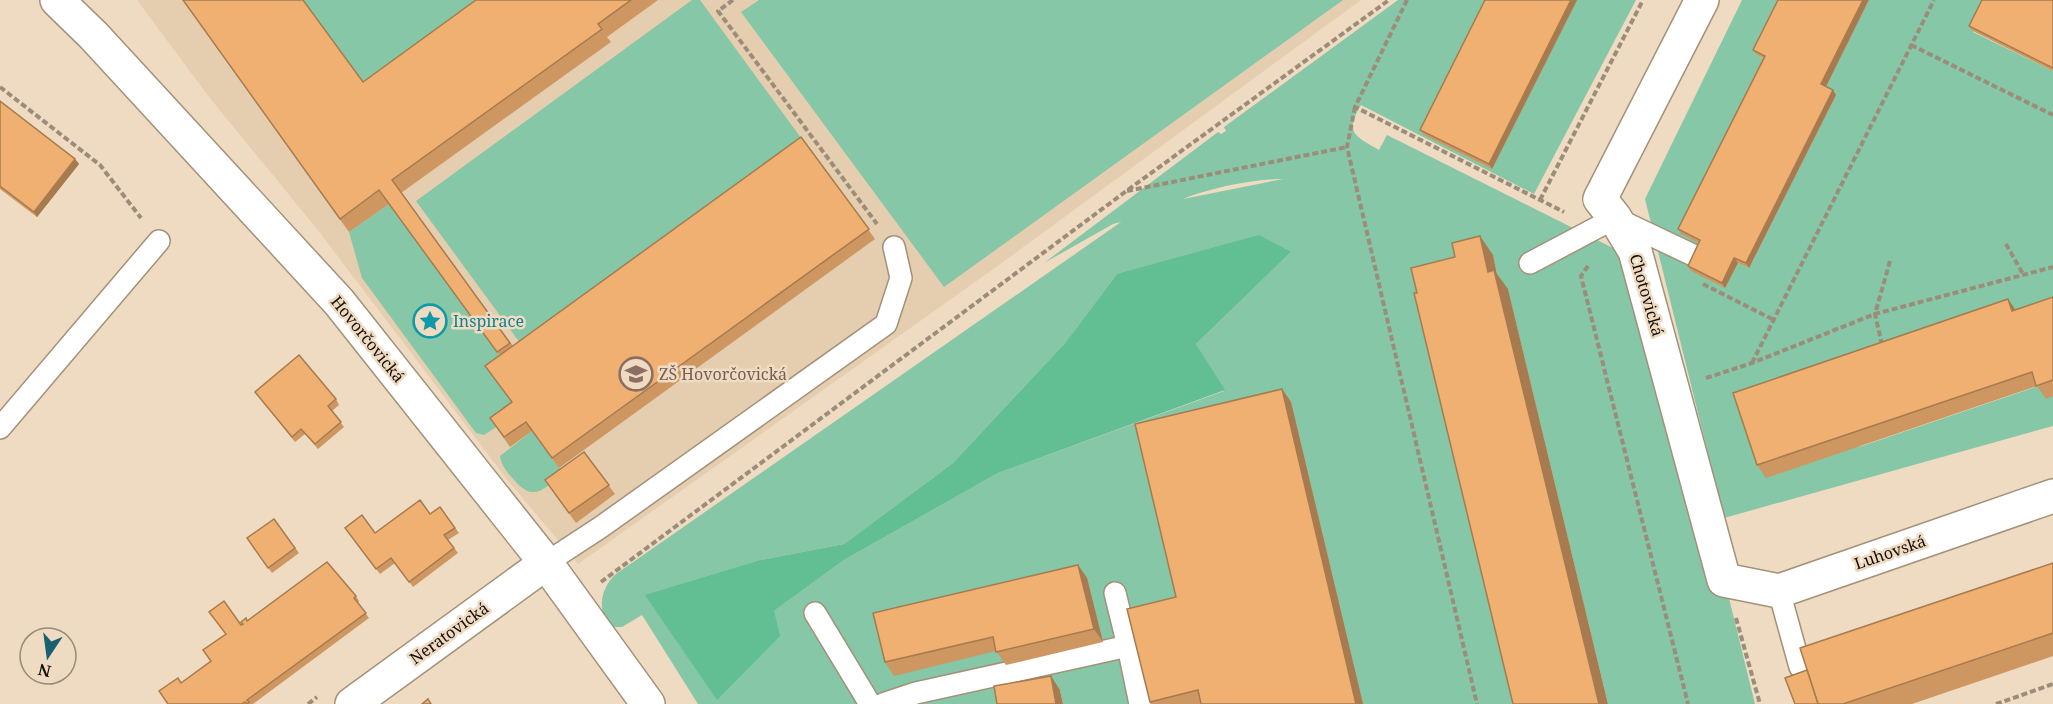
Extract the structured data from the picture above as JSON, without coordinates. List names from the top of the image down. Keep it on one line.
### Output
{"streets":{"street":["Chotovická","Hovorčovická","Luhovská","Neratovická"]},"crossings":[["Hovorčovická","Neratovická"]],"places":{"place":["Inspirace"],"school or university":["ZŠ Hovorčovická"]},"north":"bottom"}
